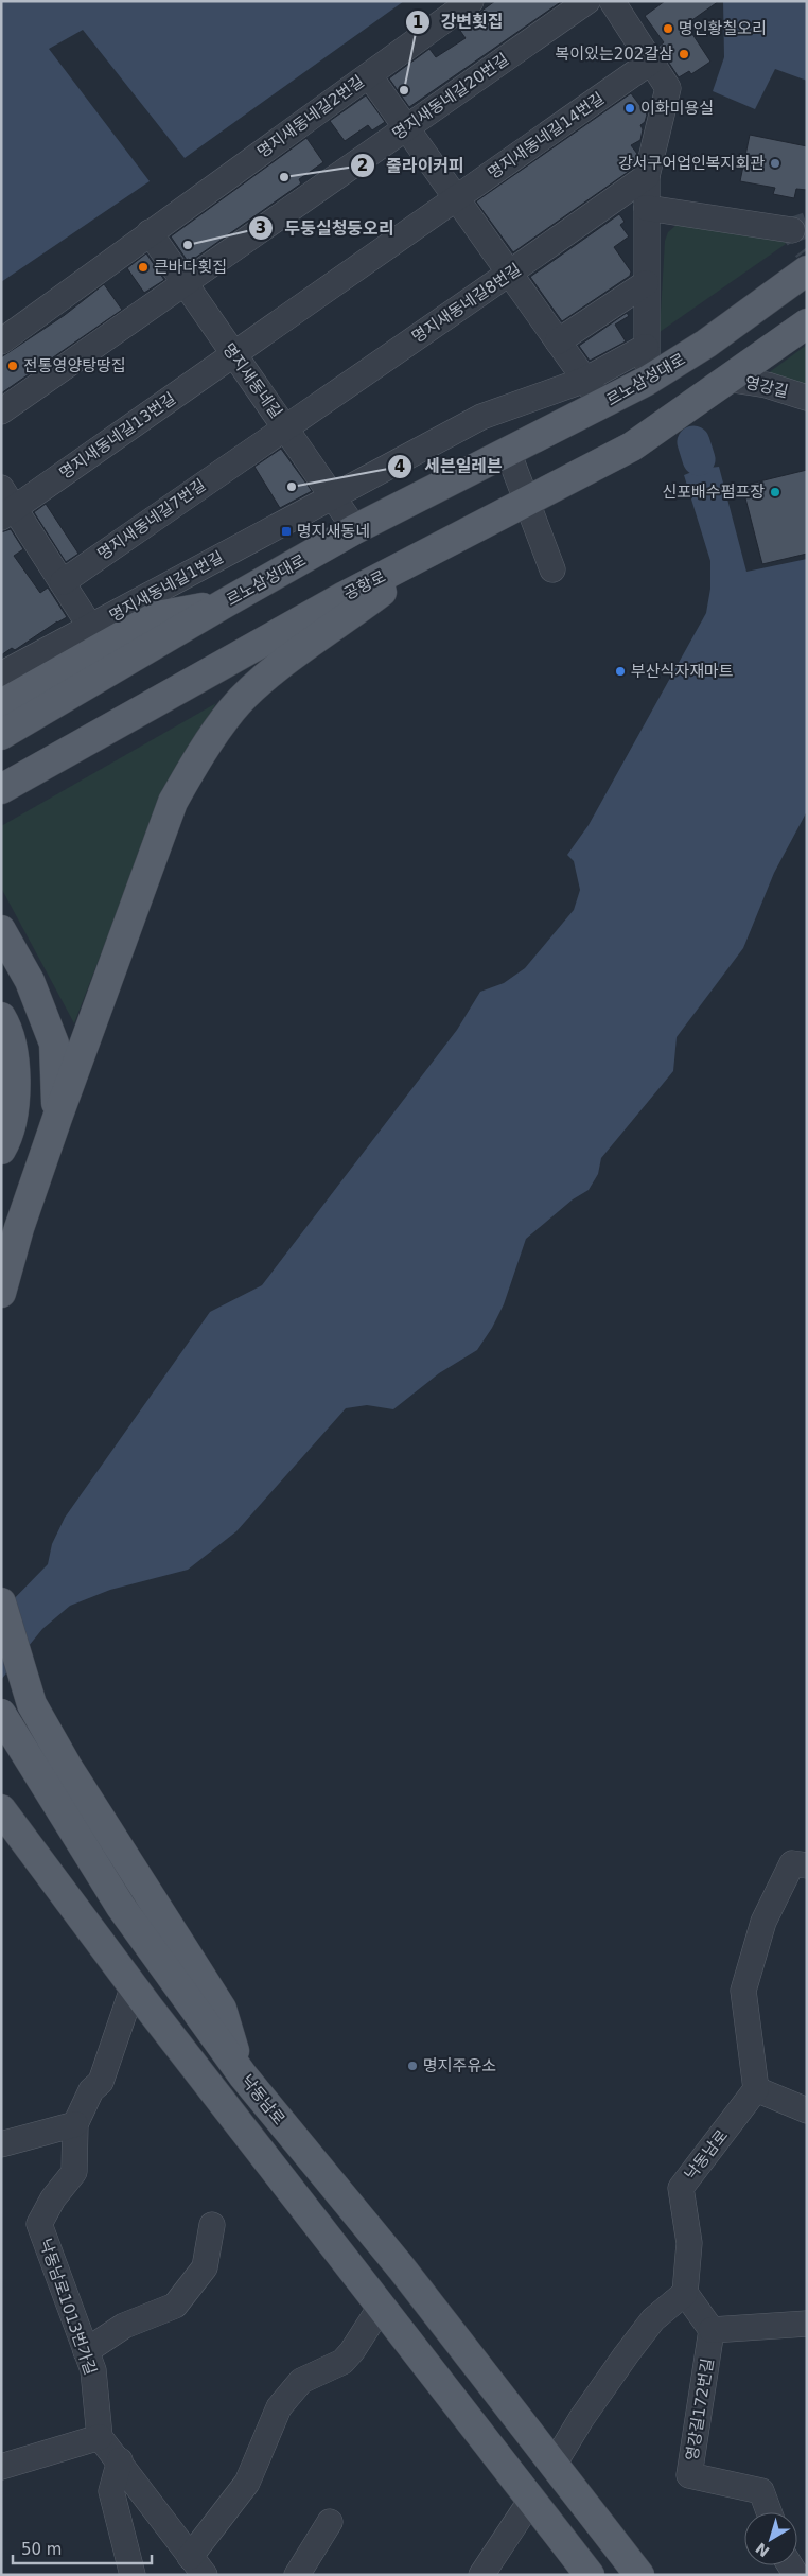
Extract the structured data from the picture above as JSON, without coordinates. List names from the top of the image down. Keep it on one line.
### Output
{"streets":{"main road":["르노삼성대로","공항로","낙동남로"],"street":["명지새동네길20번길","명지새동네길2번길","명지새동네길14번길","명지새동네길8번길","명지새동네길","영강길","명지새동네길13번길","명지새동네길7번길","명지새동네길1번길","낙동남로1013번가길","영강길172번길"]},"crossings":[["명지새동네길20번길","명지새동네길"],["명지새동네길2번길","명지새동네길"],["명지새동네길14번길","명지새동네길"],["명지새동네길14번길","명지새동네길13번길"],["명지새동네길8번길","명지새동네길"],["명지새동네길8번길","명지새동네길7번길"],["르노삼성대로","명지새동네길"],["명지새동네길","명지새동네길13번길"],["명지새동네길","명지새동네길7번길"],["명지새동네길","명지새동네길1번길"],["영강길","공항로"]],"places":{"other":["명인황칠오리","복이있는202갈삼","강변횟집","이화미용실","강서구어업인복지회관","줄라이커피","두둥실청둥오리","큰바다횟집","전통영양탕땅집","세븐일레븐","신포배수펌프장","부산식자재마트","명지주유소"],"transit":["명지새동네"]},"scale_bar":"50 m","north":"bottom left"}
